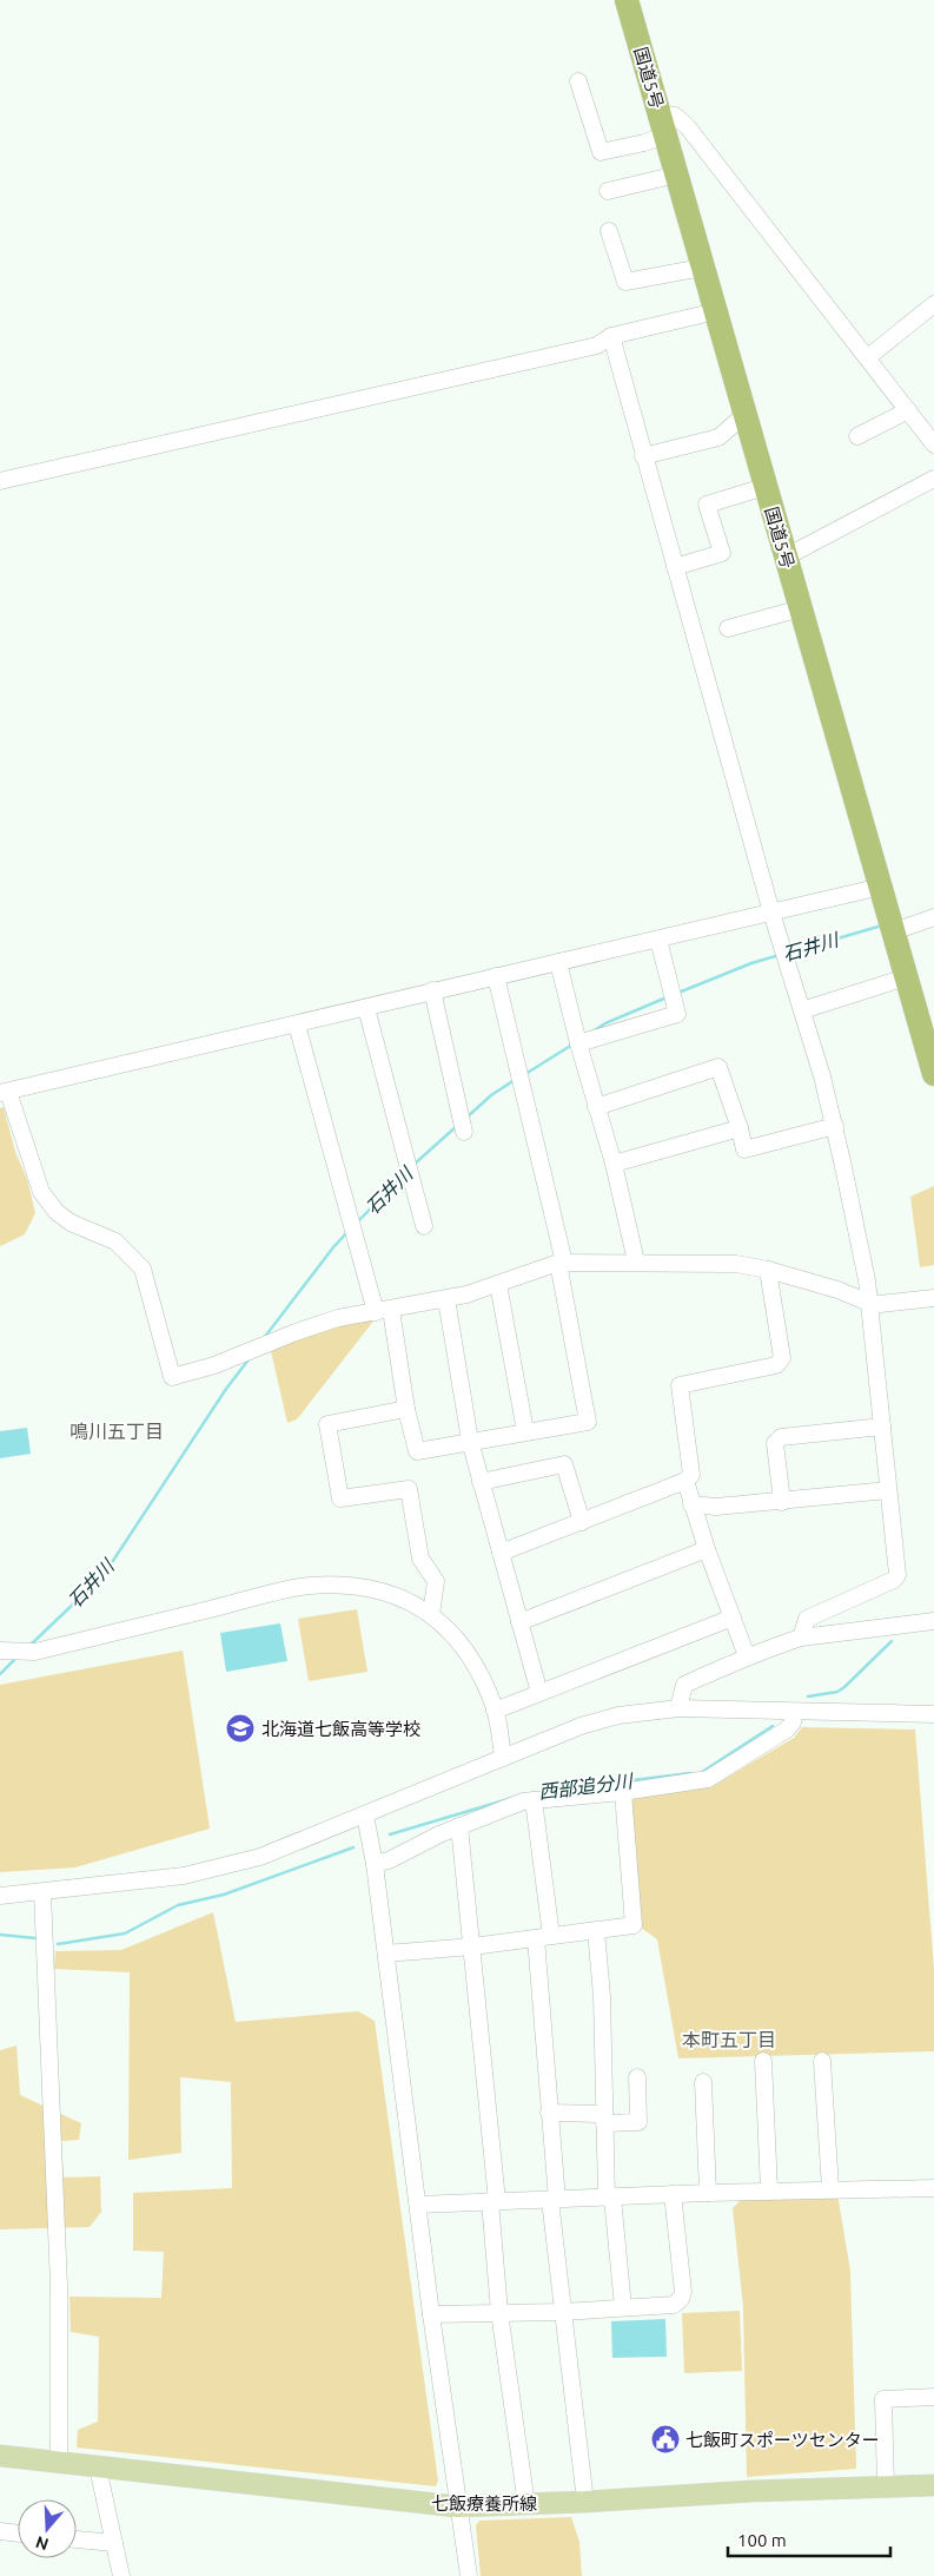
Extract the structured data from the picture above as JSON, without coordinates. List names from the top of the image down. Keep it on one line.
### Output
{"streets":{"highway":["国道5号"],"main road":["七飯療養所線"]},"districts":["鳴川五丁目","本町五丁目"],"water":["石井川","西部追分川"],"places":{"school or university":["北海道七飯高等学校"],"public building":["七飯町スポーツセンター"]},"scale_bar":"100 m","north":"bottom"}
